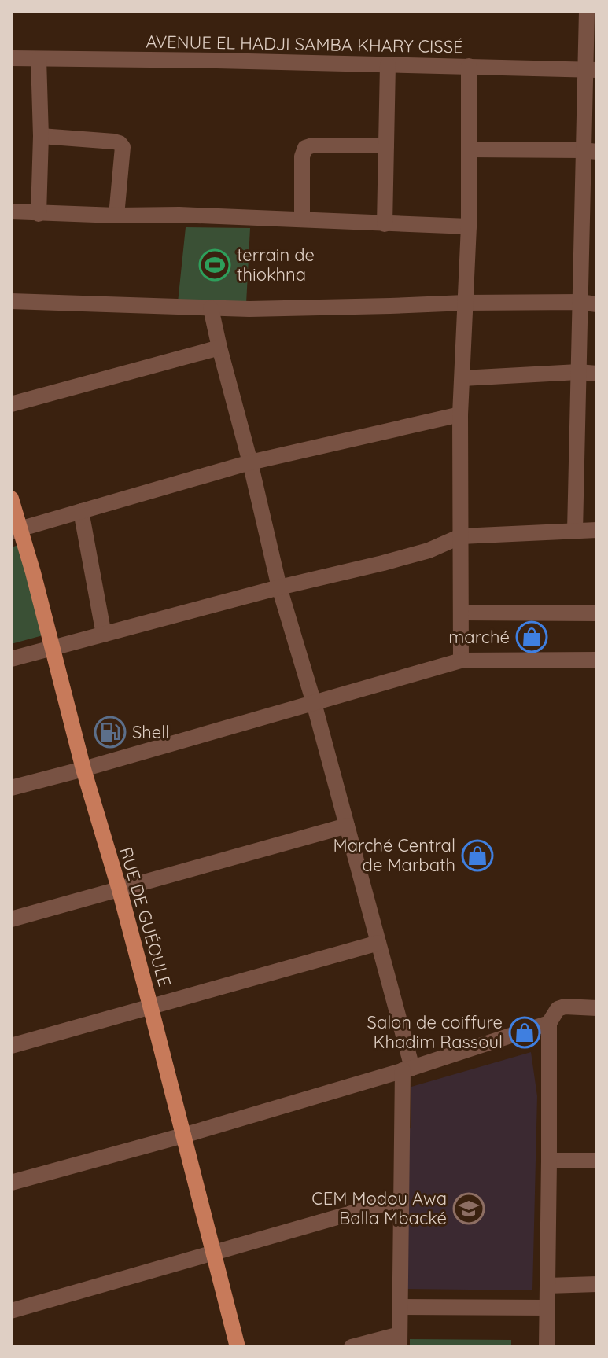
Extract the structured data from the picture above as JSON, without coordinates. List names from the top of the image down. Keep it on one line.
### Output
{"streets":{"main road":["RUE DE GUÉOULE"],"street":["AVENUE EL HADJI SAMBA KHARY CISSÉ"]},"places":{"sports":["terrain de thiokhna"],"shop":["marché","Marché Central de Marbath","Salon de coiffure Khadim Rassoul"],"fuel station":["Shell"],"school or university":["CEM Modou Awa Balla Mbacké"]}}
